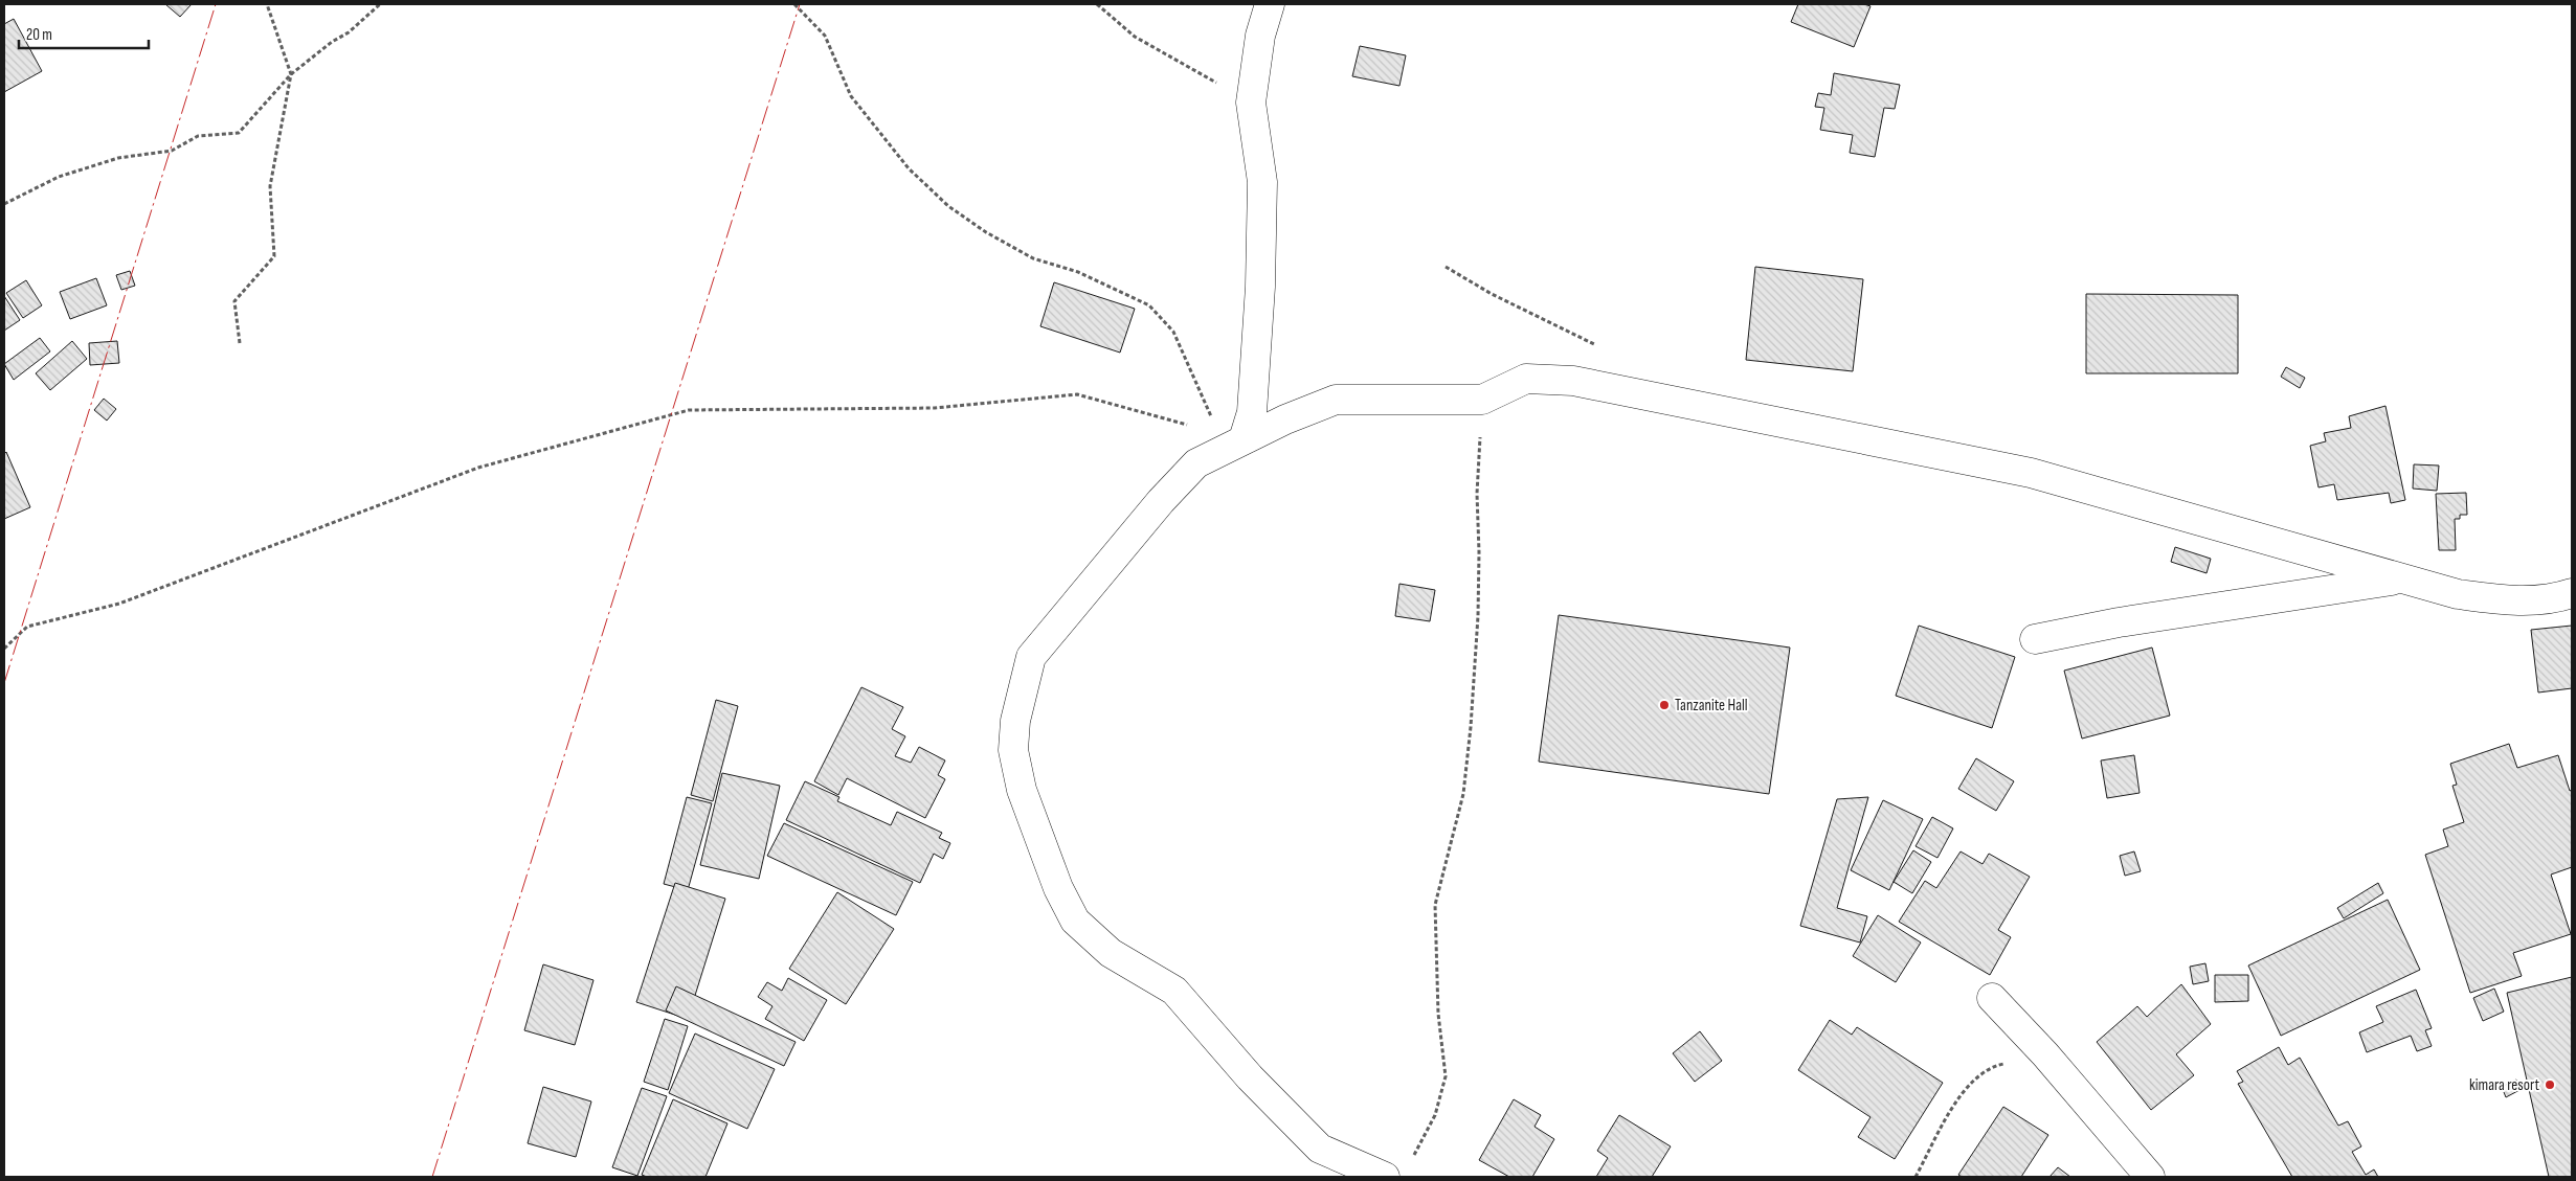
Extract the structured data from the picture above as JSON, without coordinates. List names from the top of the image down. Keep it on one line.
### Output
{"places":["Tanzanite Hall","kimara resort"],"scale_bar":"20 m"}
